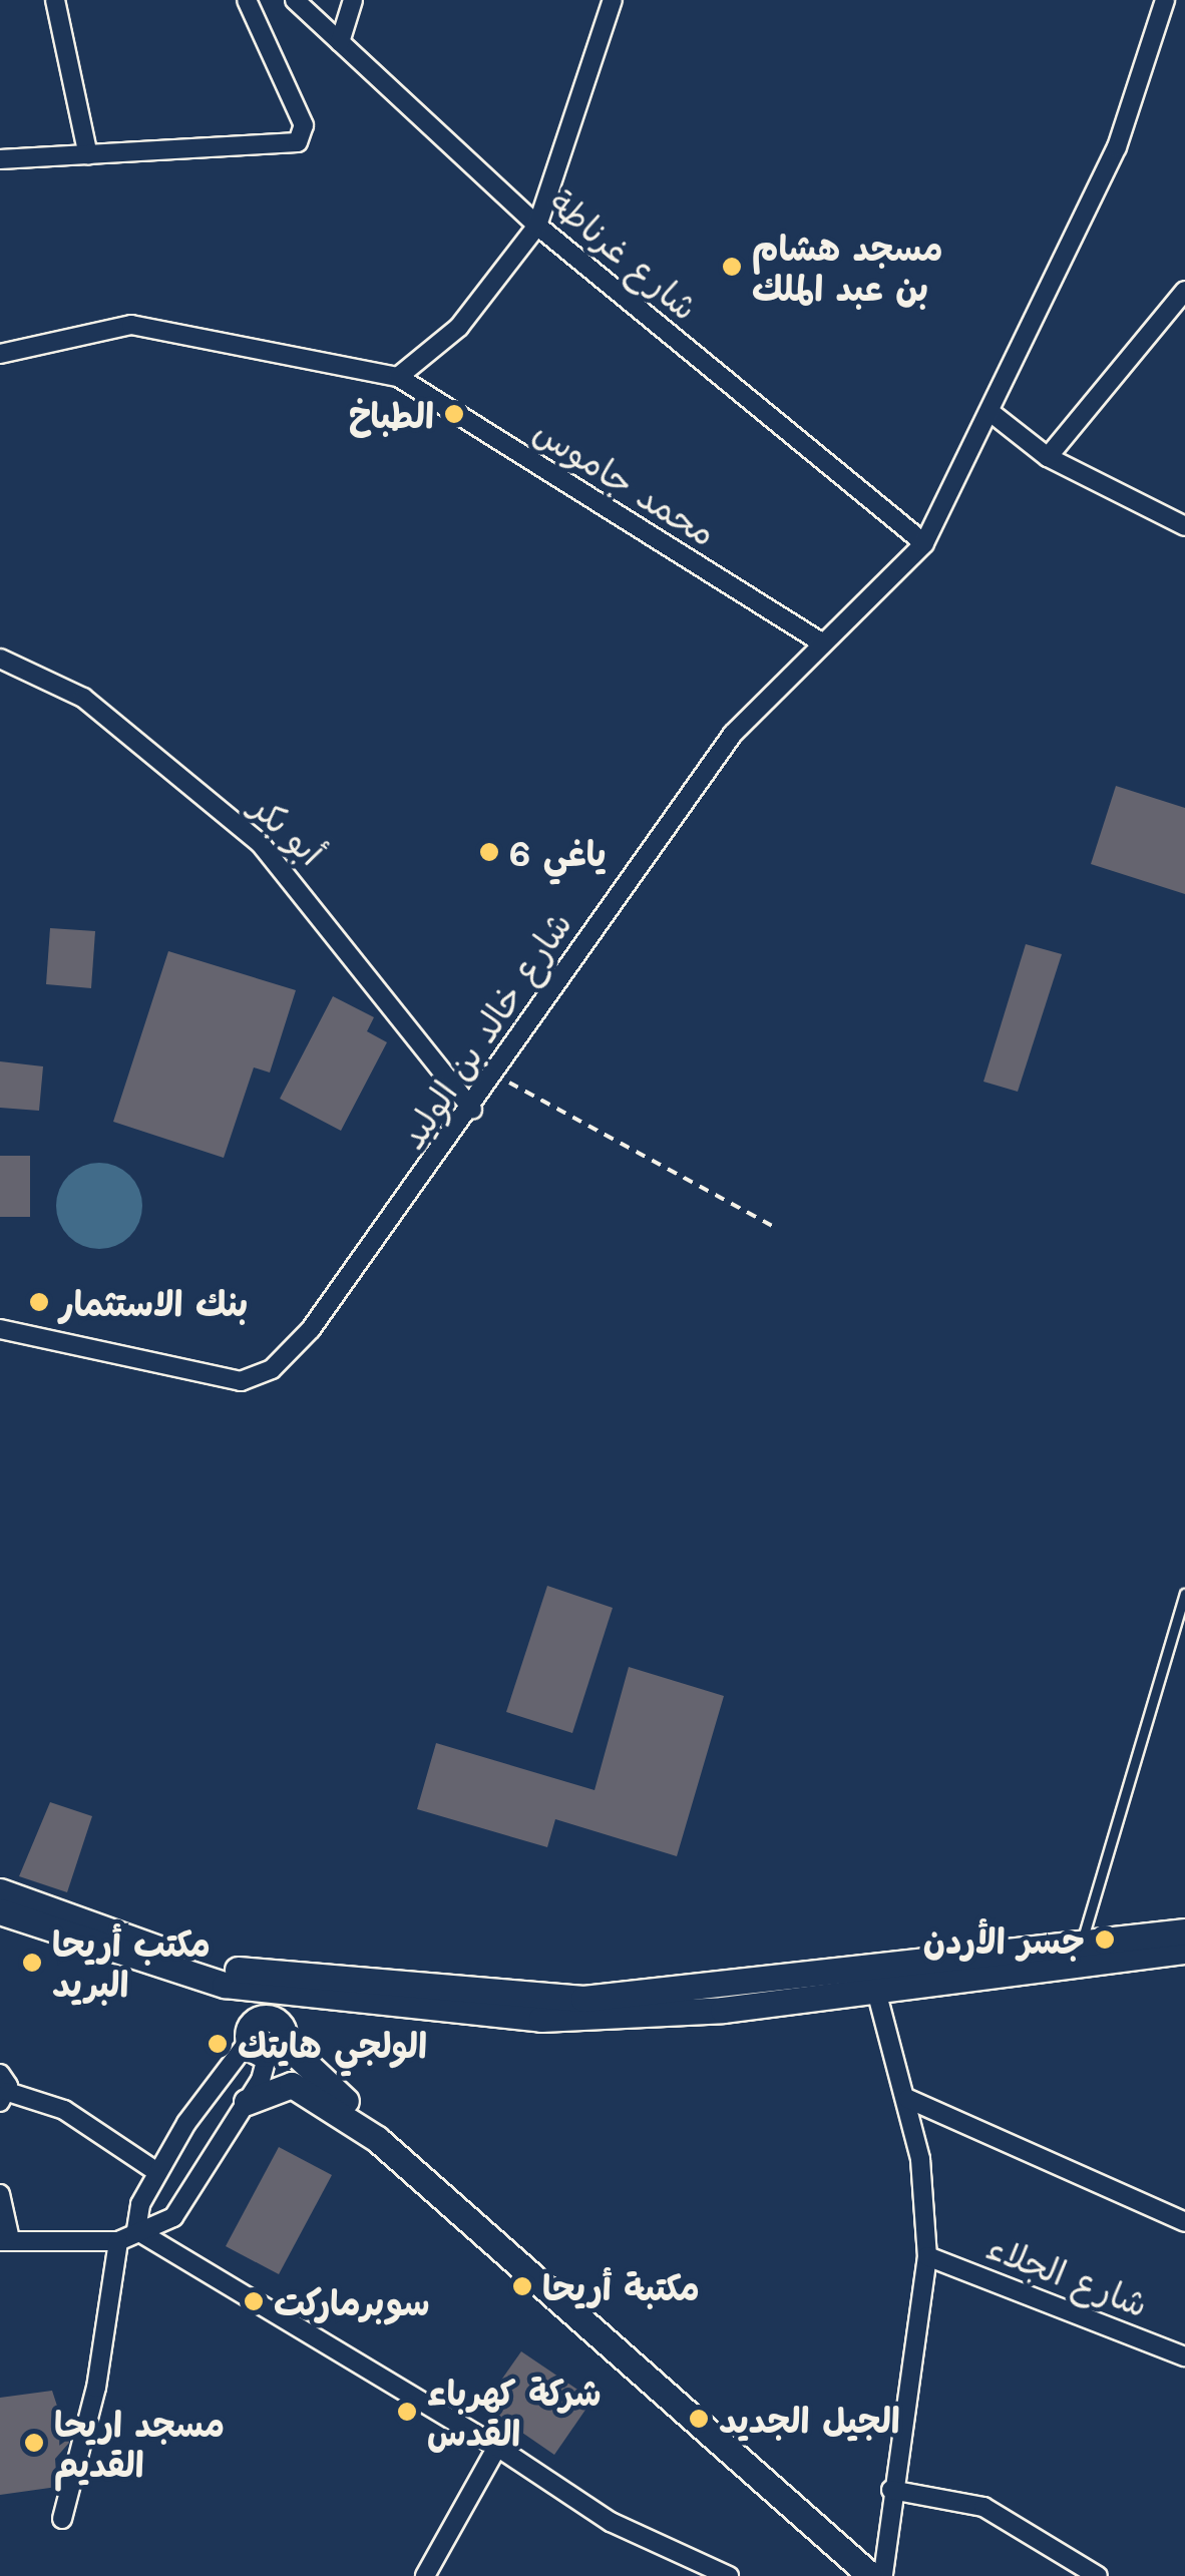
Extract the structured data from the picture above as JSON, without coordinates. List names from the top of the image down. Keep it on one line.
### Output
{"streets":{"street":["شارع غرناطة","محمد جاموس","أبو بكر","شارع خالد بن الوليد","شارع الجلاء"]},"crossings":[["شارع غرناطة","شارع خالد بن الوليد"],["محمد جاموس","شارع خالد بن الوليد"],["أبو بكر","شارع خالد بن الوليد"]],"places":["مسجد هشام بن عبد الملك","الطباخ","ياغي 6","بنك الاستثمار","جسر الأردن","مكتب أريحا البريد","الولجي هايتك","مكتبة أريحا","سوبرماركت","شركة كهرباء القدس","الجيل الجديد","مسجد اريحا القديم"]}
